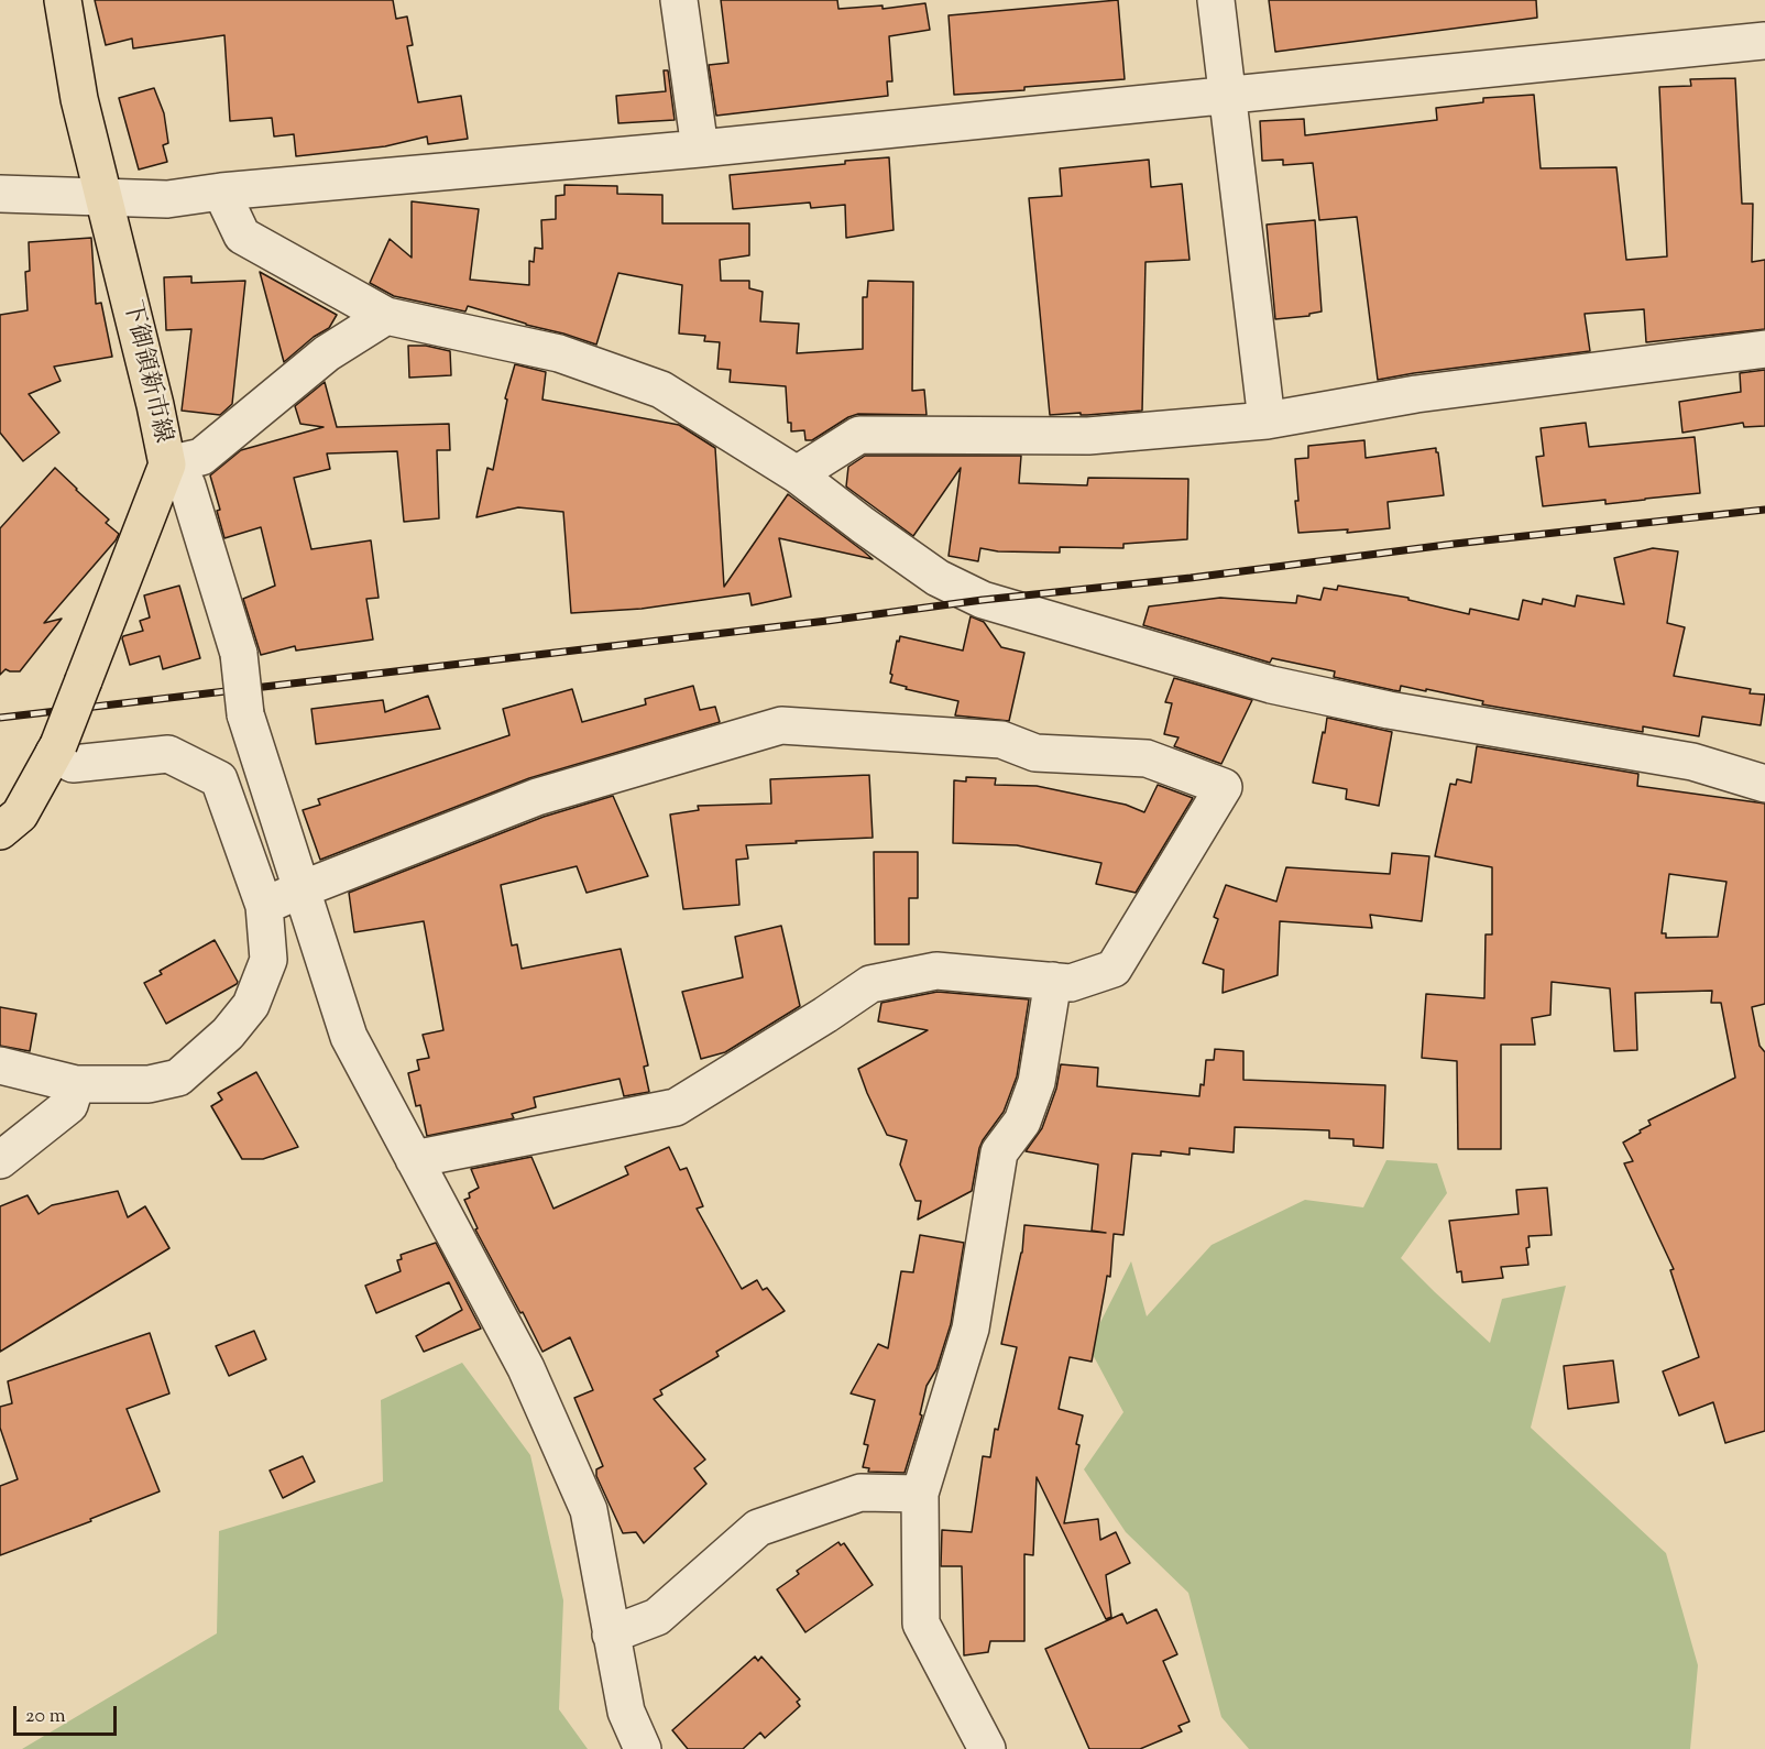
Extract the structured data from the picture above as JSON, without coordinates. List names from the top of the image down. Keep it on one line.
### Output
{"streets":{"main road":["下御領新市線"]},"scale_bar":"20 m"}
